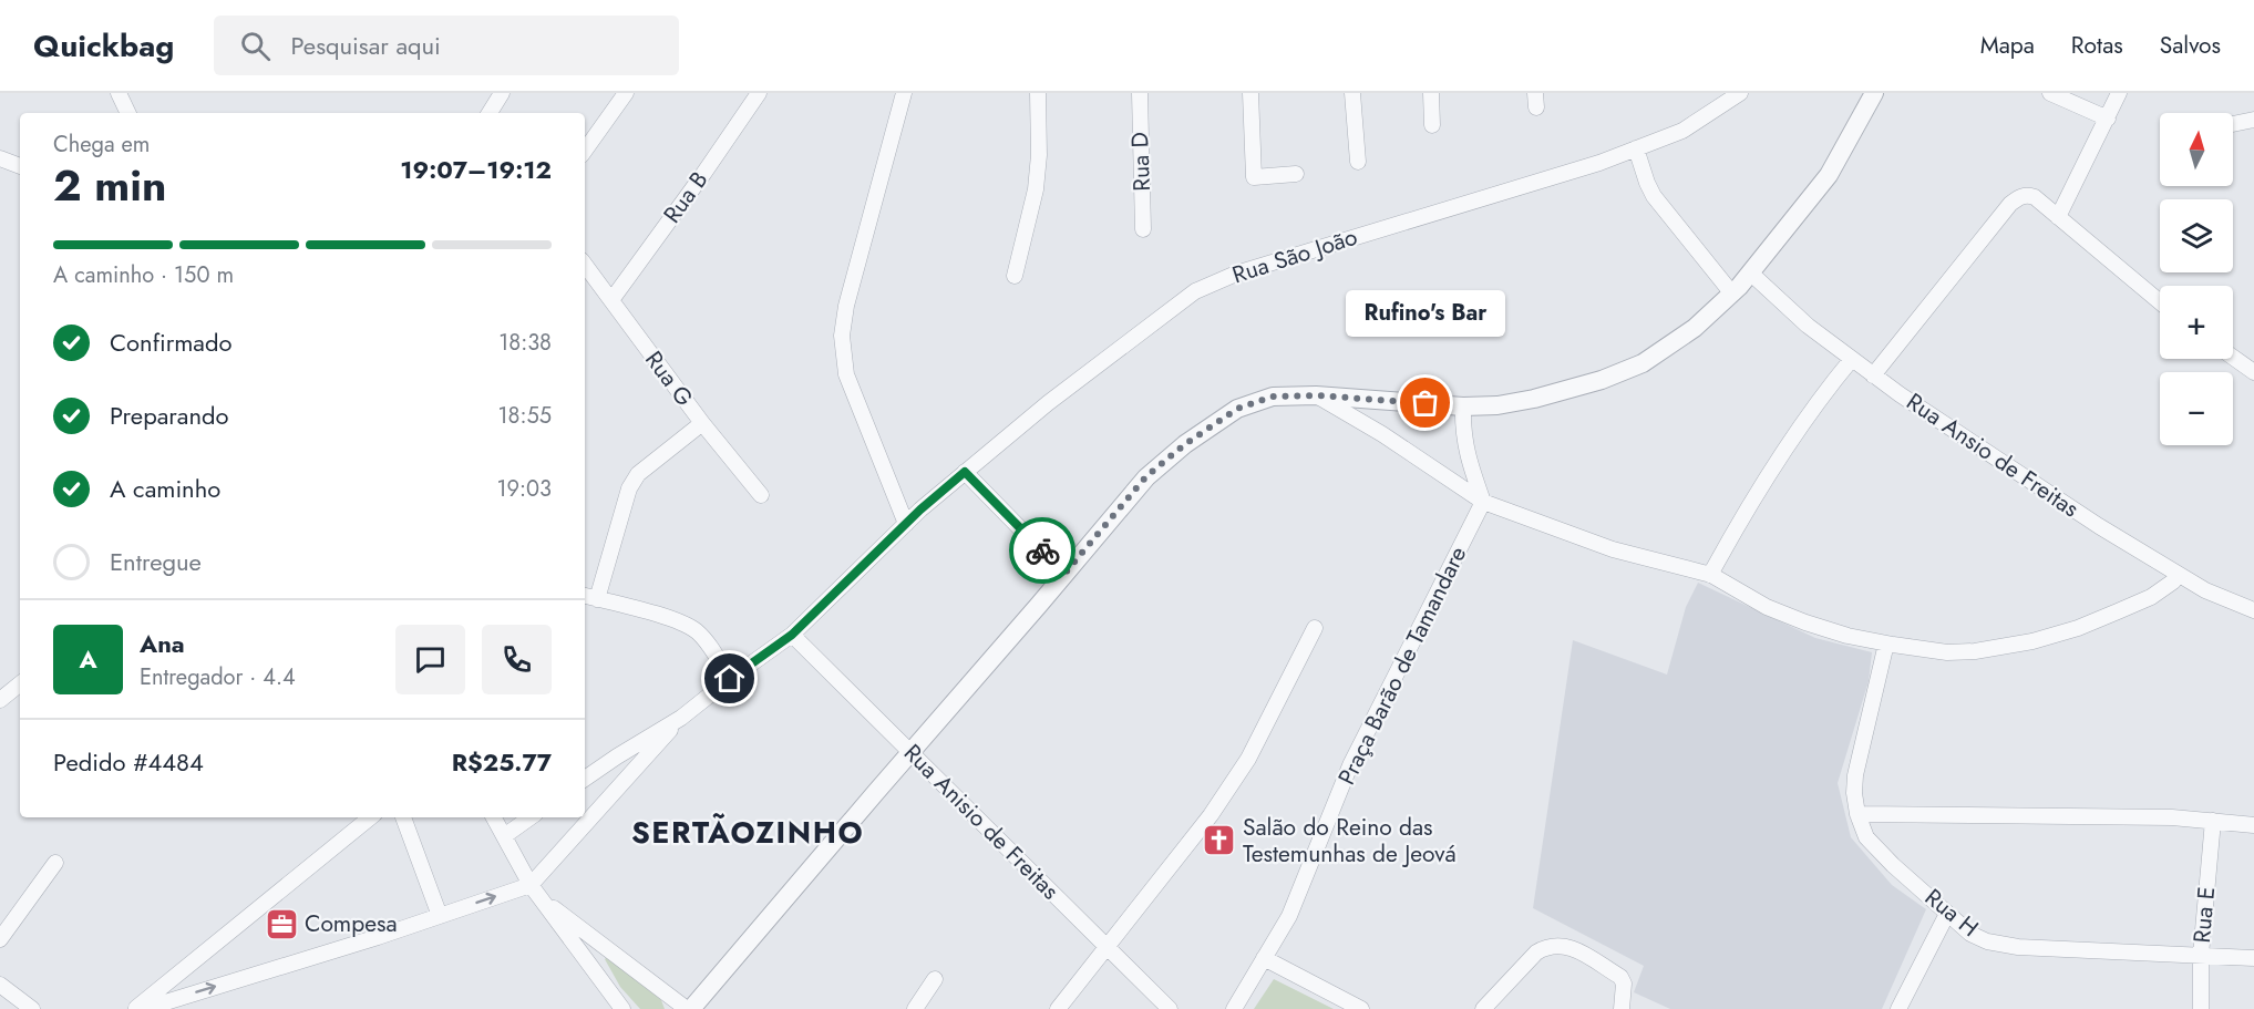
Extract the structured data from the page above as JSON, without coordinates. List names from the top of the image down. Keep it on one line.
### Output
{"streets":{"street":["Rua D","Rua B","Rua São João","Rua G","Rua Ansio de Freitas","Praça Barão de Tamandare","Rua Anisio de Freitas","Rua H","Rua E"]},"crossings":[["Rua B","Rua G"],["Rua São João","Rua Anisio de Freitas"],["Rua H","Rua E"]],"districts":["SERTÃOZINHO"],"places":{"other":["Rufino's Bar"],"church":["Salão do Reino das Testemunhas de Jeová"],"office":["Compesa"]},"north":"top","page":{"header":"Quickbag","search":"Pesquisar aqui","nav":["Mapa","Rotas","Salvos"],"map_buttons":["+","−"],"heading":["2 min","Chega em","19:07–19:12"],"panel":["Ana","Entregador · 4.4","Pedido #4484","R$25.77"],"bar":"A caminho · 150 m","bubble":"Rufino's Bar","list":[["Confirmado","18:38"],["Preparando","18:55"],["A caminho","19:03"],"Entregue"],"round":"A"}}
